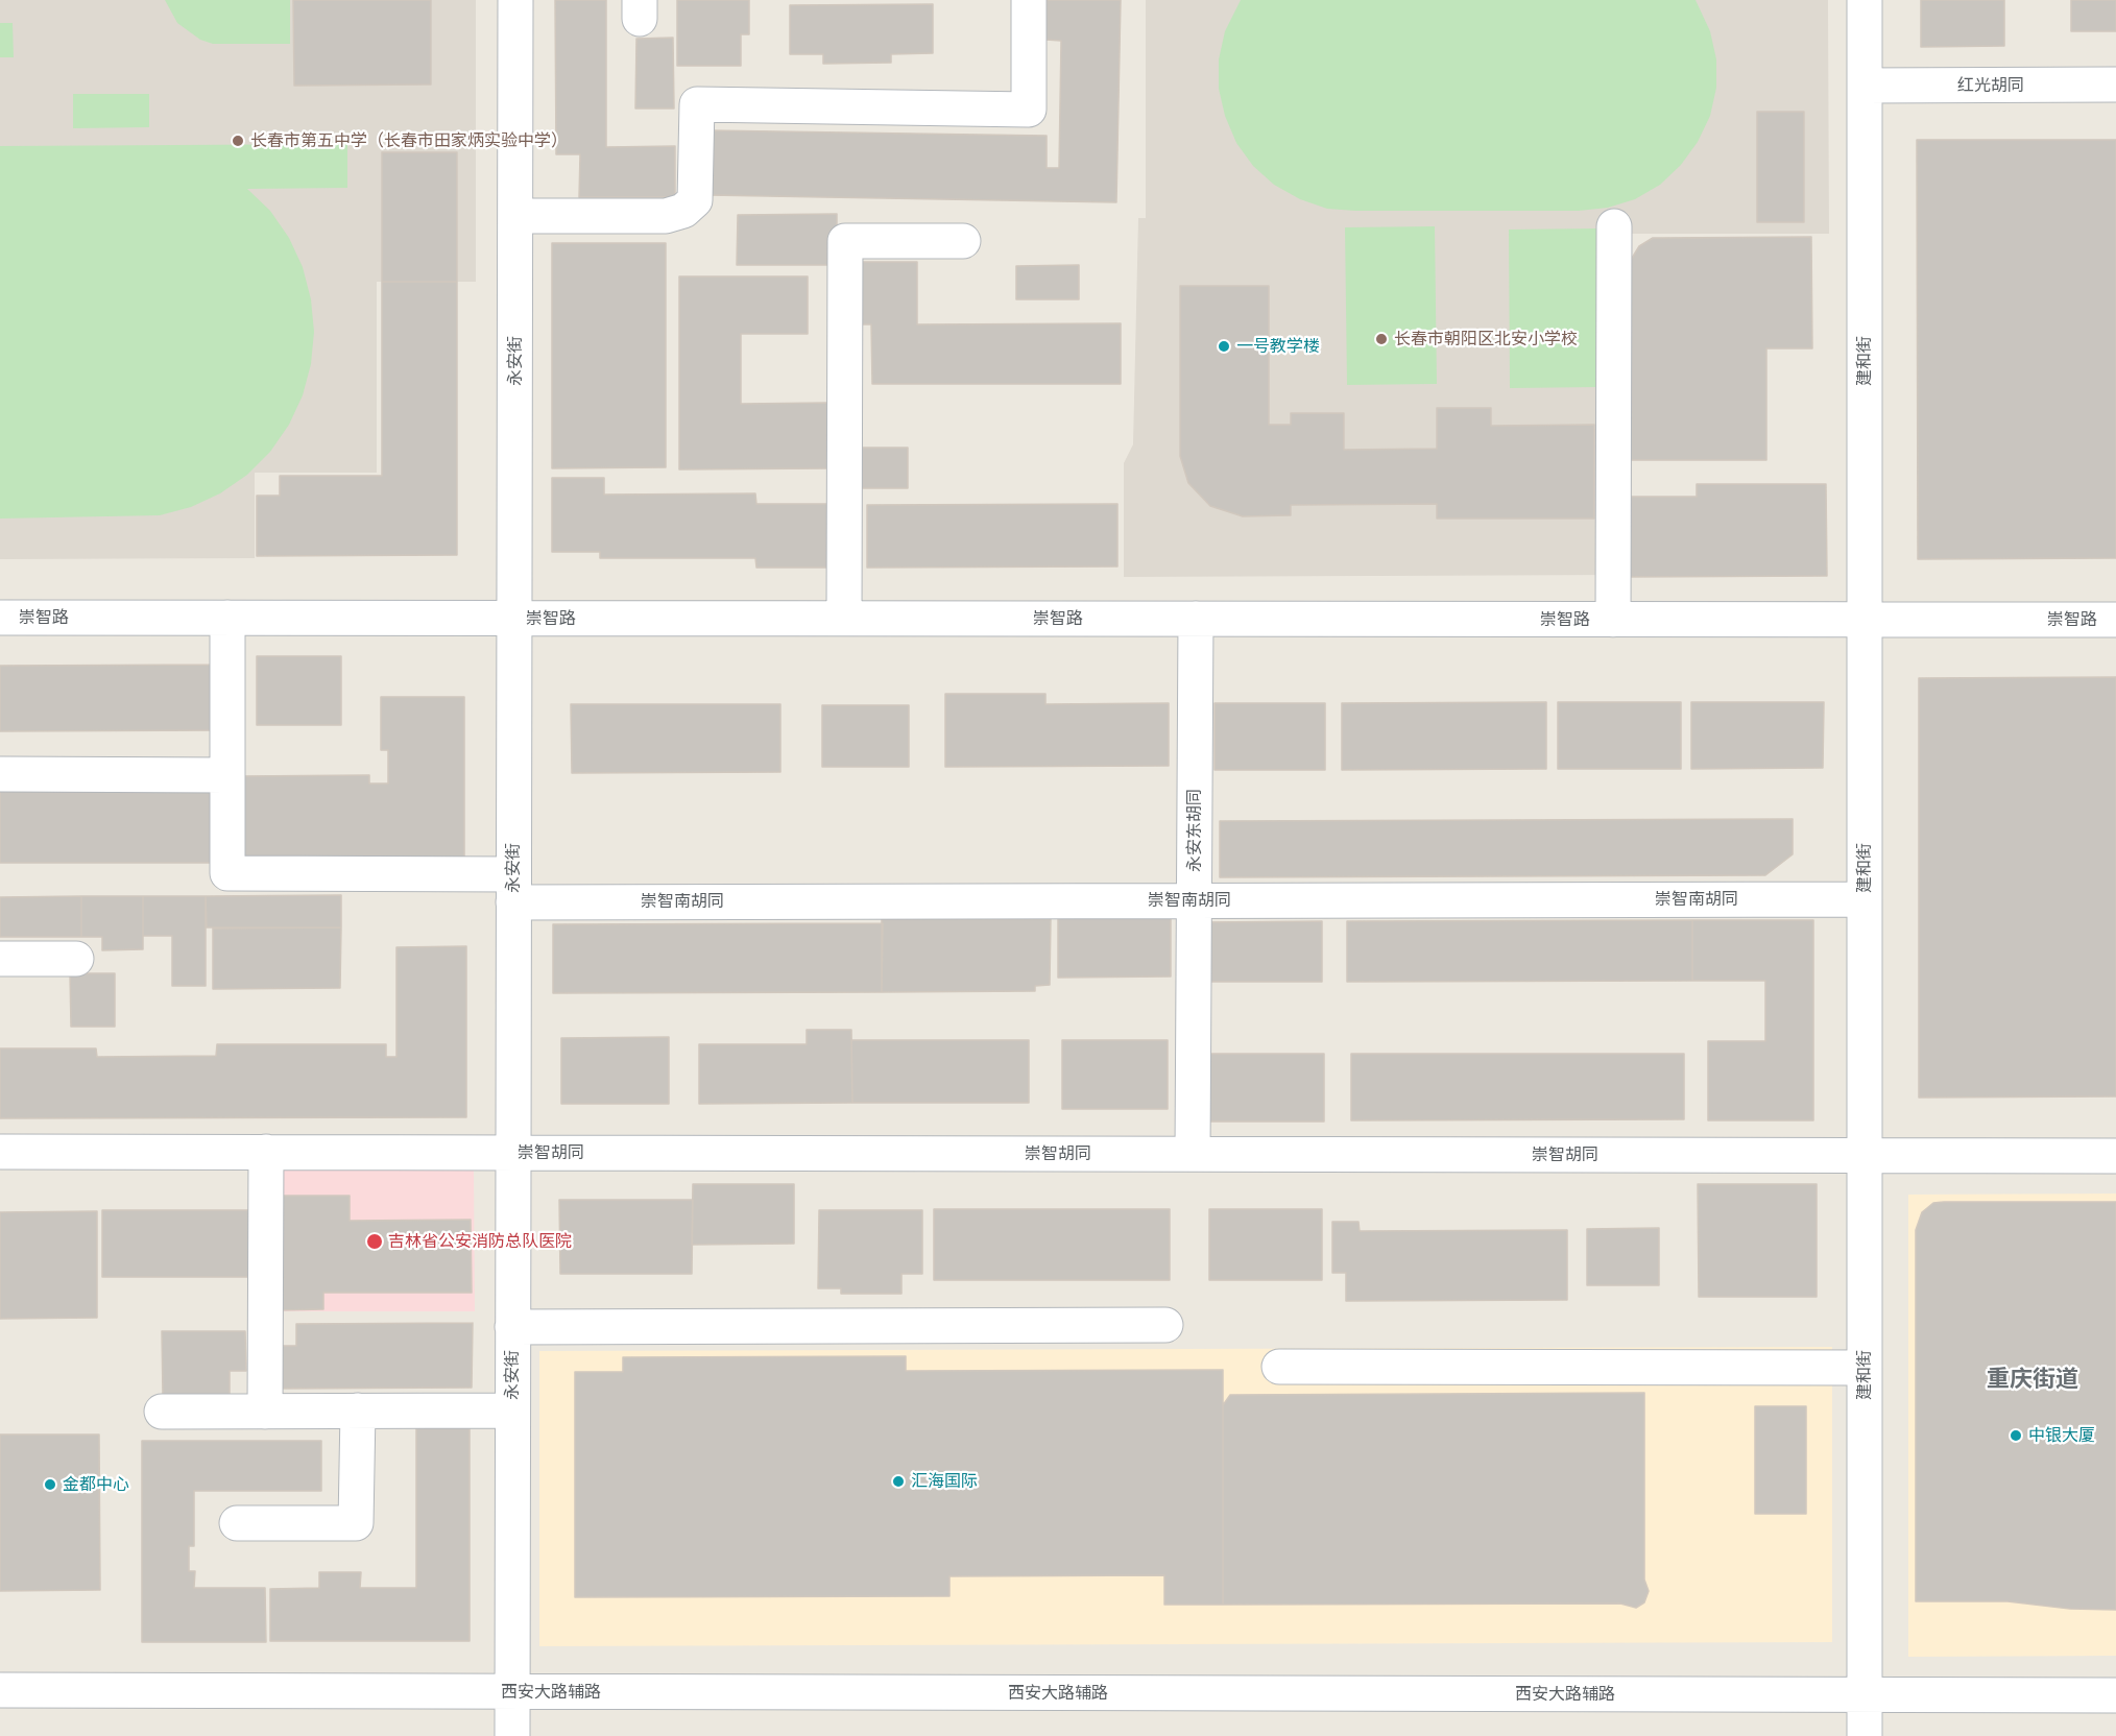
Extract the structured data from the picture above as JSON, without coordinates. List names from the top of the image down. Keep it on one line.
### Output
{"streets":{"street":["红光胡同","永安街","建和街","崇智路","永安东胡同","崇智南胡同","崇智胡同","西安大路辅路"]},"crossings":[["红光胡同","建和街"],["永安街","崇智路"],["永安街","崇智南胡同"],["永安街","崇智胡同"],["永安街","西安大路辅路"],["建和街","崇智路"],["建和街","崇智南胡同"],["建和街","崇智胡同"],["建和街","西安大路辅路"],["崇智路","永安东胡同"],["永安东胡同","崇智南胡同"],["永安东胡同","崇智胡同"]],"districts":["重庆街道"],"places":["长春市第五中学（长春市田家炳实验中学）","长春市朝阳区北安小学校","一号教学楼","吉林省公安消防总队医院","中银大厦","汇海国际","金都中心"]}
